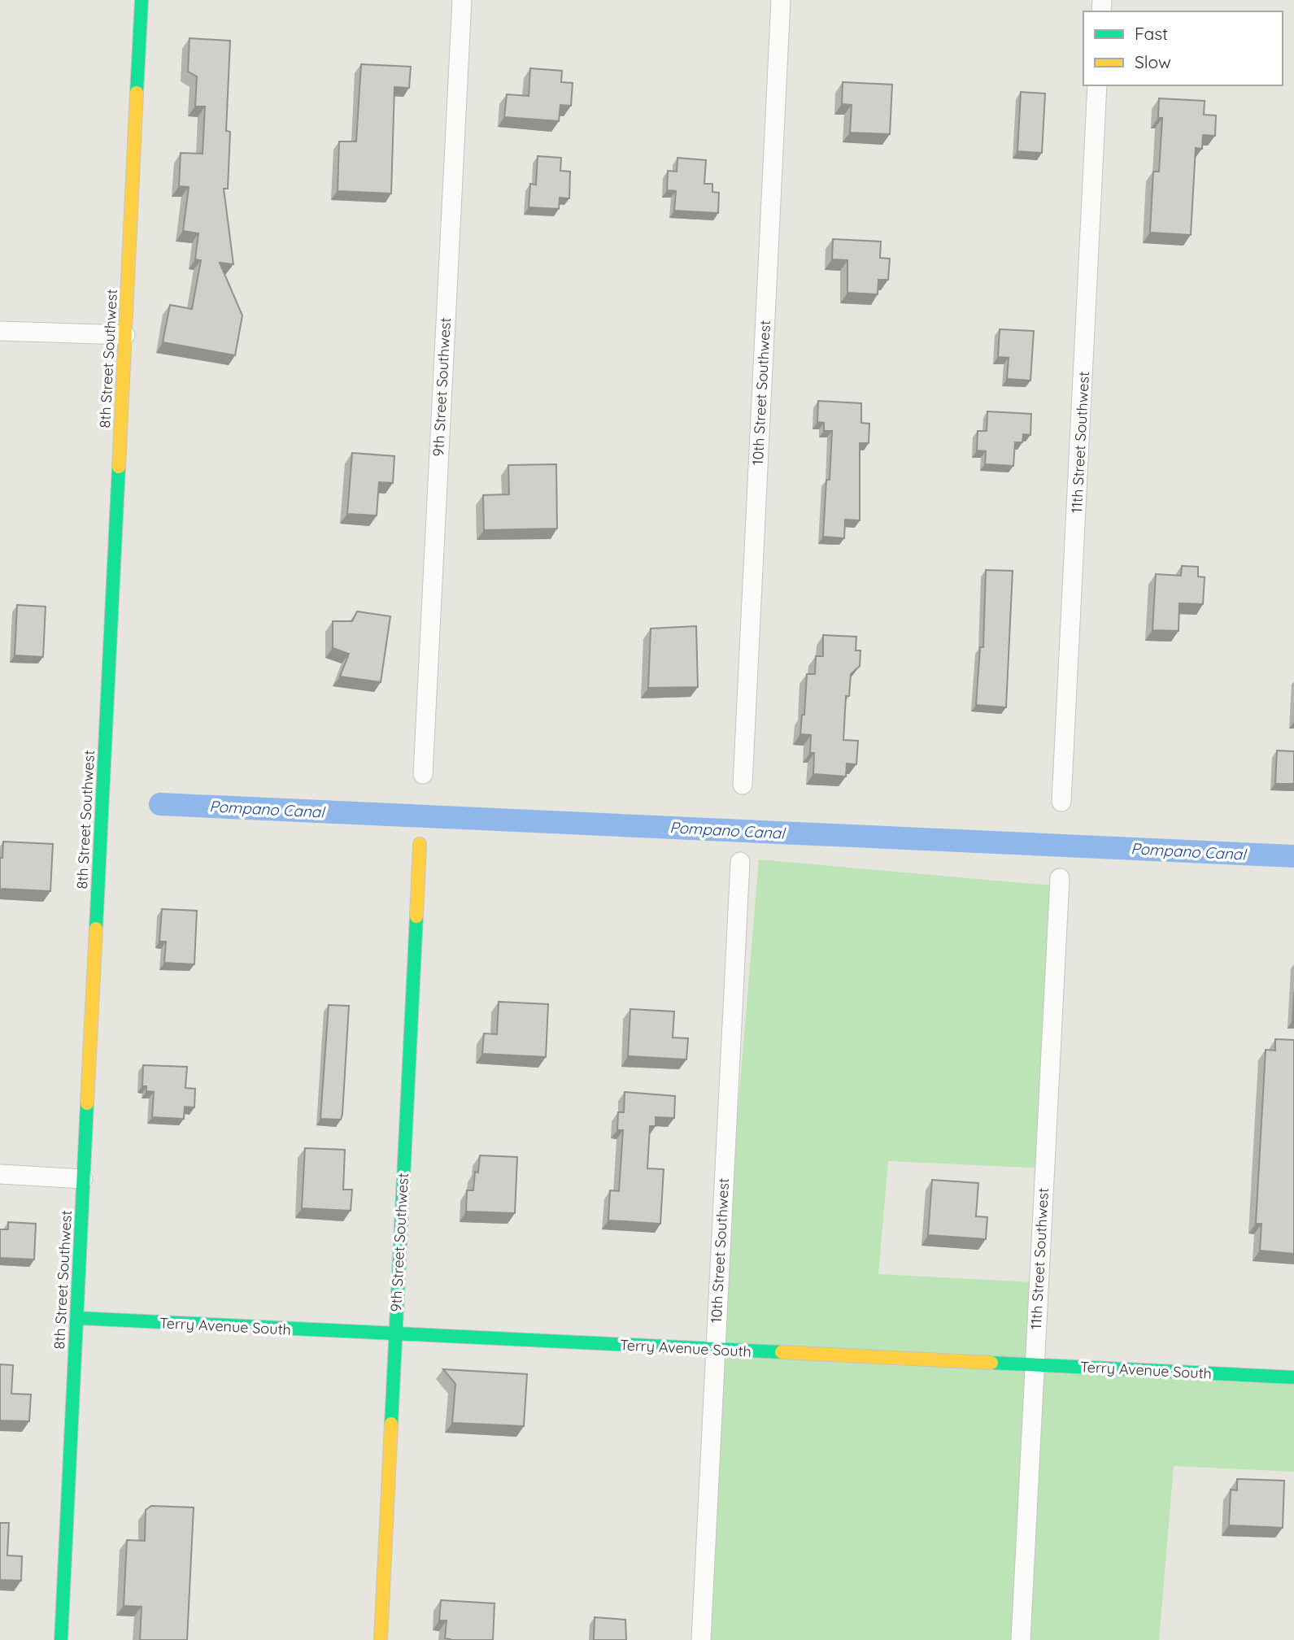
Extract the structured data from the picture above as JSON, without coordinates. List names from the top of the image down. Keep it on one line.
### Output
{"streets":{"street":["8th Street Southwest","9th Street Southwest","10th Street Southwest","11th Street Southwest","Terry Avenue South"]},"crossings":[["8th Street Southwest","Terry Avenue South"],["9th Street Southwest","Terry Avenue South"],["10th Street Southwest","Terry Avenue South"],["11th Street Southwest","Terry Avenue South"]],"water":["Pompano Canal"],"legend":["Fast","Slow"]}
